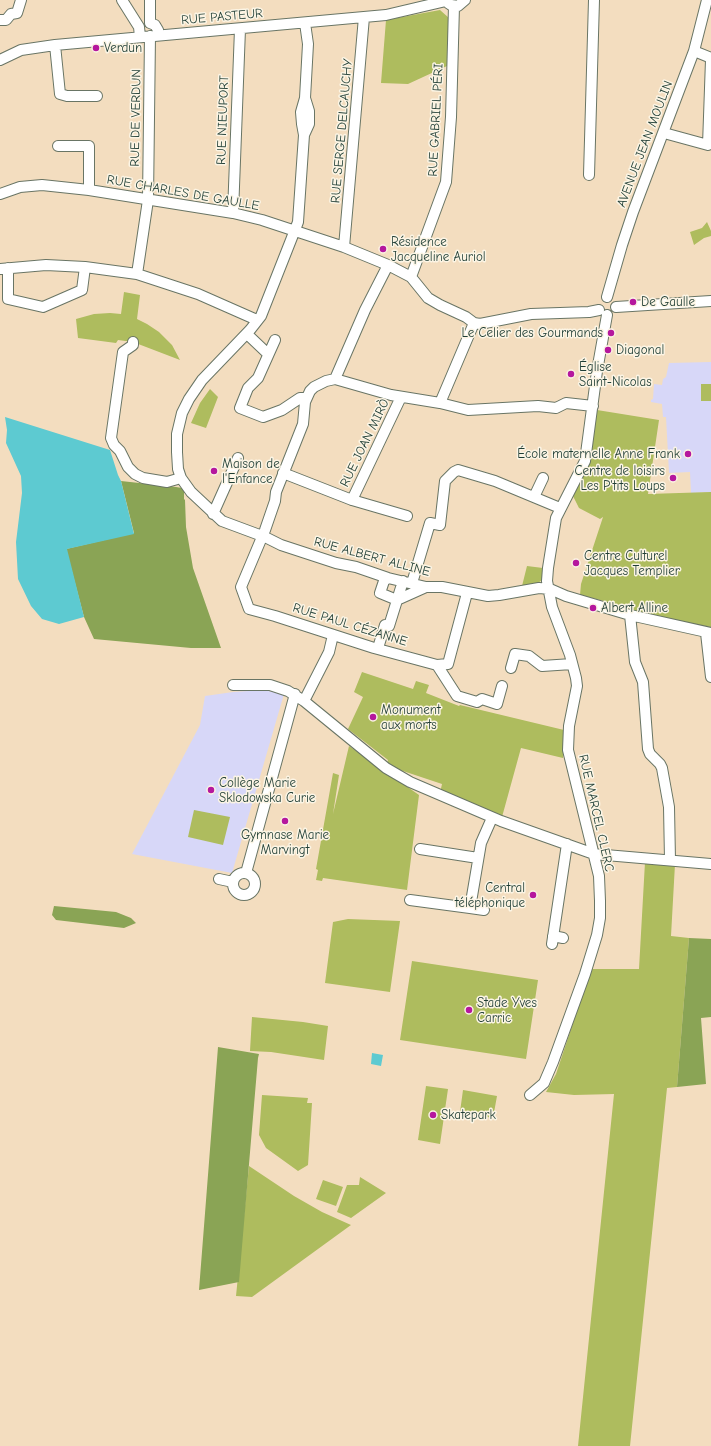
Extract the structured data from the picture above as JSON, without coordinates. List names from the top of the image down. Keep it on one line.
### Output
{"streets":{"street":["RUE PASTEUR","RUE DE VERDUN","RUE NIEUPORT","RUE GABRIEL PÉRI","RUE SERGE DELCAUCHY","AVENUE JEAN MOULIN","RUE CHARLES DE GAULLE","RUE JOAN MIRÒ","RUE ALBERT ALLINE","RUE PAUL CÉZANNE","RUE MARCEL CLERC"]},"crossings":[["RUE PASTEUR","RUE DE VERDUN"],["RUE PASTEUR","RUE NIEUPORT"],["RUE PASTEUR","RUE GABRIEL PÉRI"],["RUE PASTEUR","RUE SERGE DELCAUCHY"],["RUE DE VERDUN","RUE CHARLES DE GAULLE"],["RUE NIEUPORT","RUE CHARLES DE GAULLE"],["RUE GABRIEL PÉRI","RUE CHARLES DE GAULLE"],["RUE SERGE DELCAUCHY","RUE CHARLES DE GAULLE"],["AVENUE JEAN MOULIN","RUE MARCEL CLERC"],["RUE ALBERT ALLINE","RUE PAUL CÉZANNE"],["RUE ALBERT ALLINE","RUE MARCEL CLERC"]],"places":["Verdun","Résidence Jacqueline Auriol","De Gaulle","Le Celier des Gourmands","Diagonal","Église Saint-Nicolas","École maternelle Anne Frank","Maison de l'Enfance","Centre de loisirs Les P'tits Loups","Centre Culturel Jacques Templier","Albert Alline","Monument aux morts","Collège Marie Sklodowska Curie","Gymnase Marie Marvingt","Central téléphonique","Stade Yves Carric","Skatepark"]}
